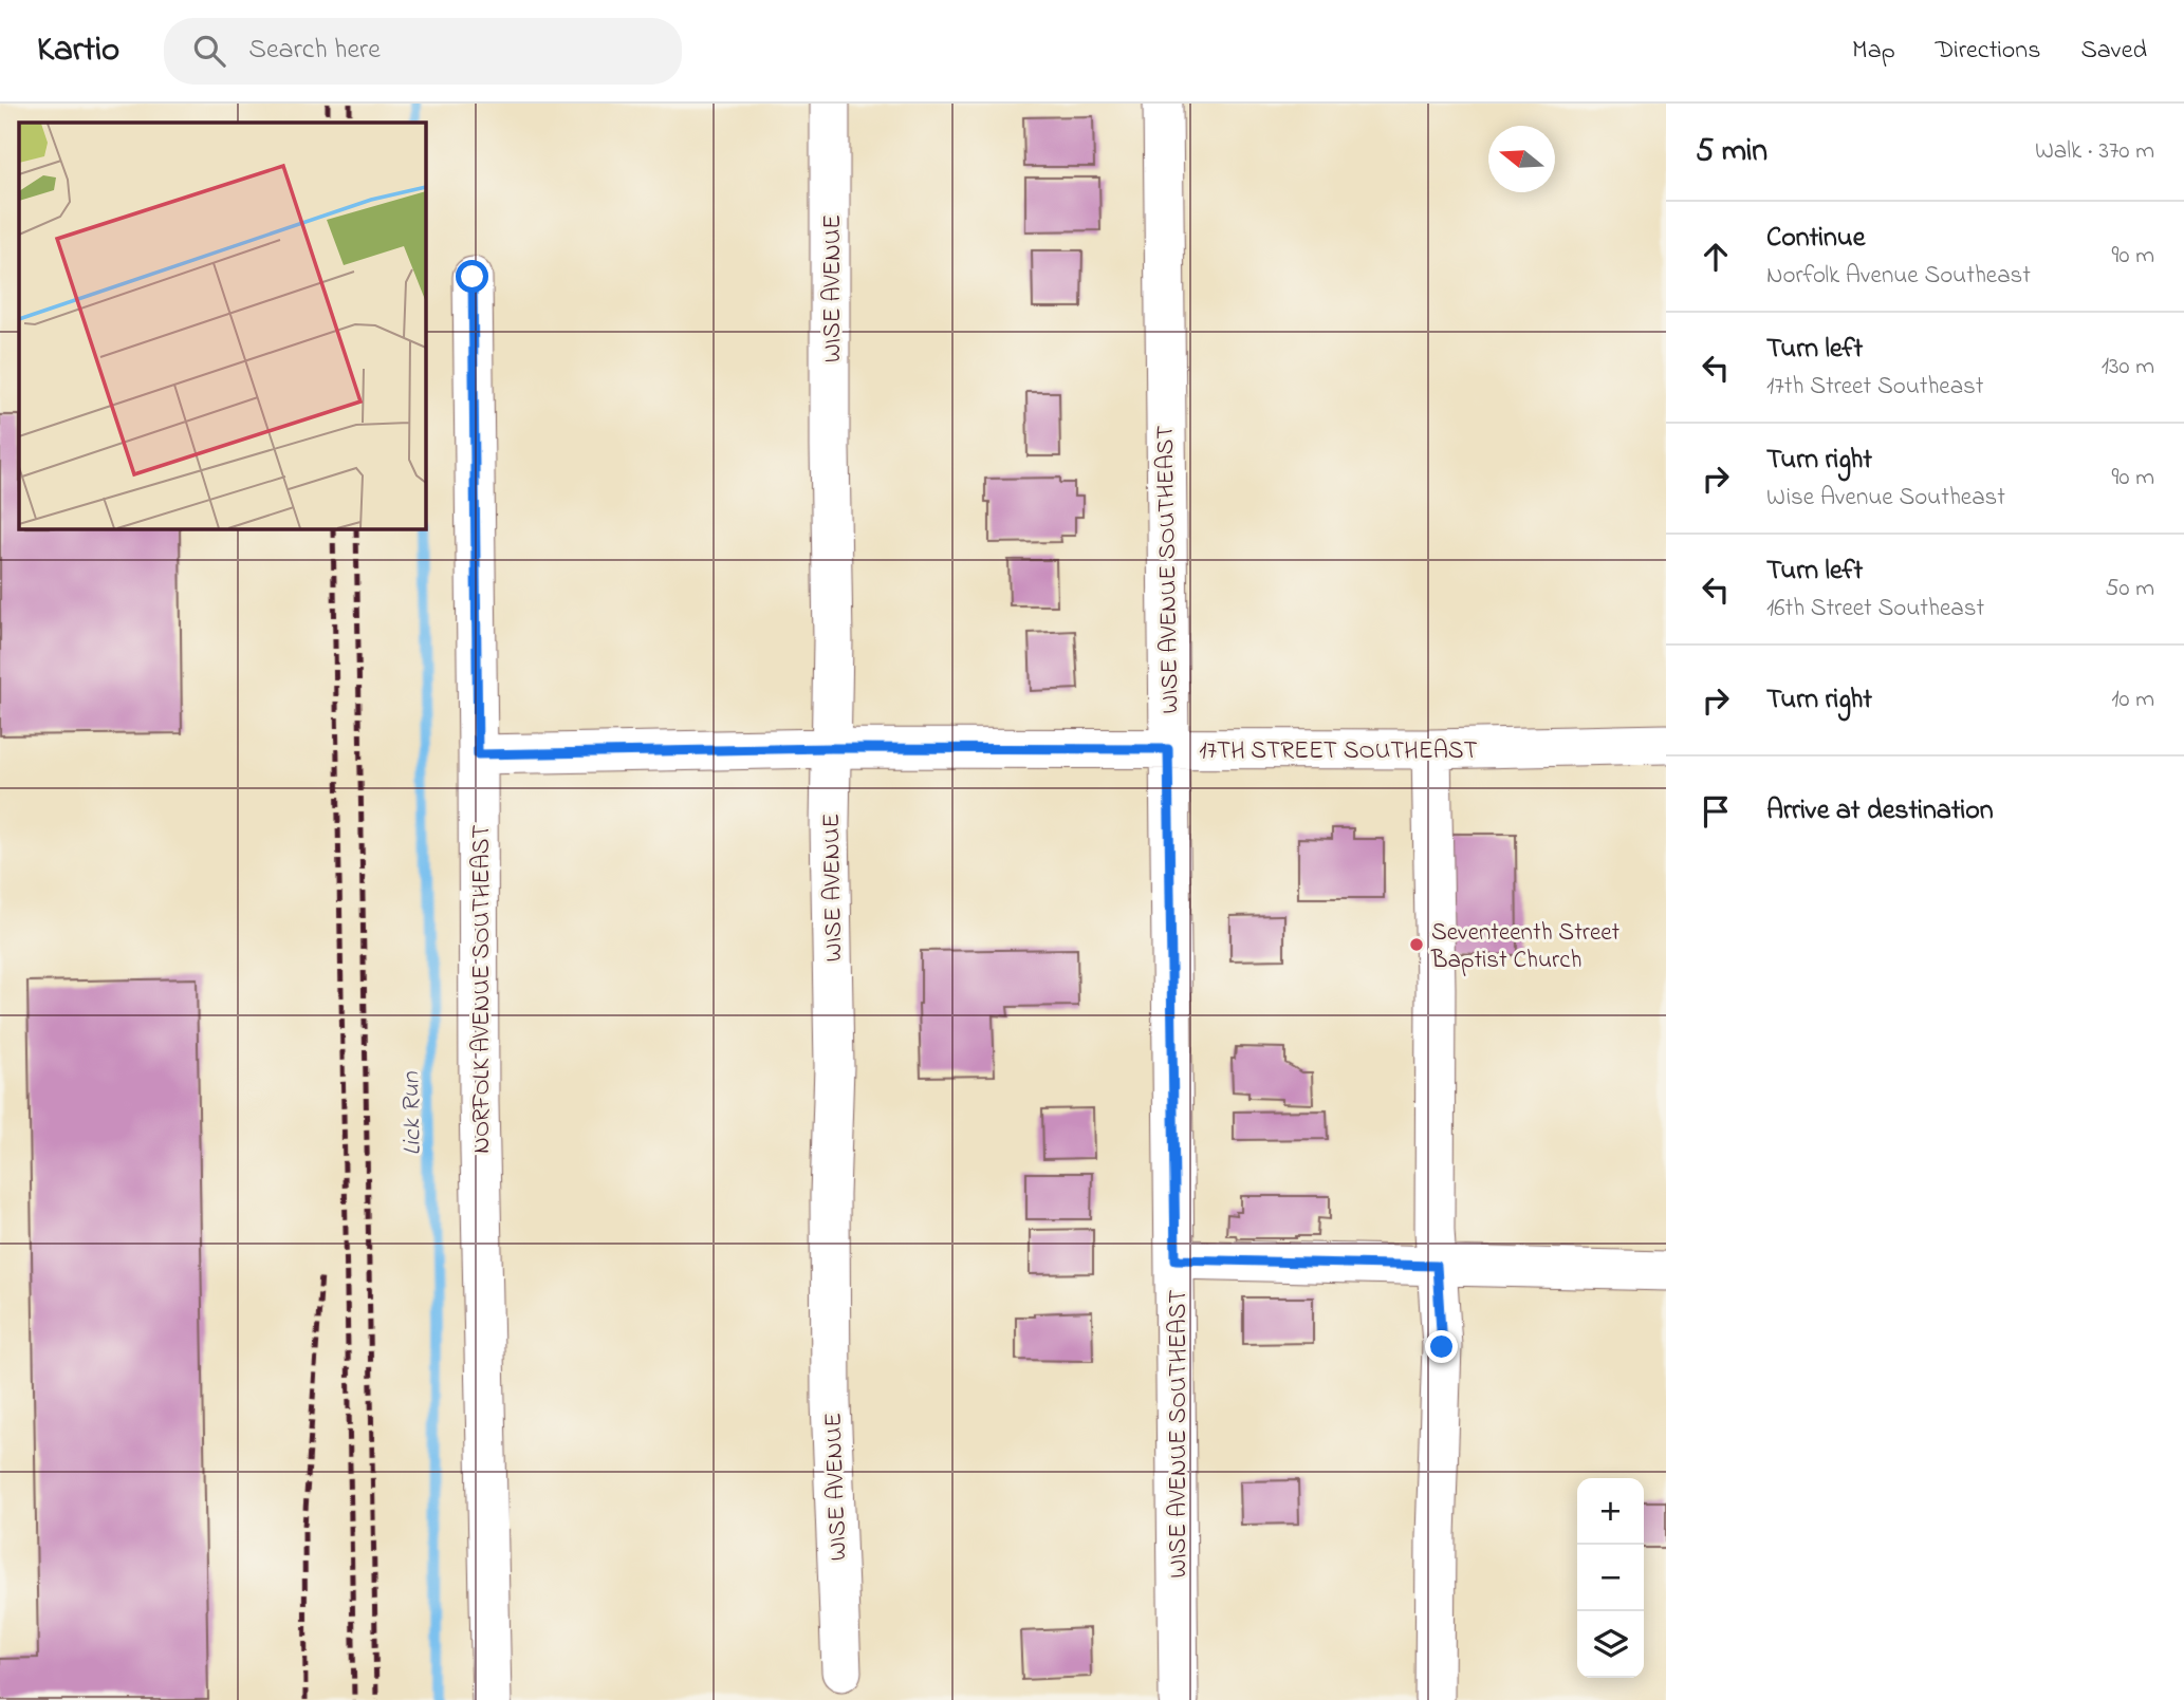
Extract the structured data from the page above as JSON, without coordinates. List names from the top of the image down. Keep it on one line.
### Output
{"streets":{"street":["WISE AVENUE","WISE AVENUE SOUTHEAST","17TH STREET SOUTHEAST","NORFOLK AVENUE SOUTHEAST"]},"crossings":[["WISE AVENUE","17TH STREET SOUTHEAST"],["WISE AVENUE SOUTHEAST","17TH STREET SOUTHEAST"],["17TH STREET SOUTHEAST","NORFOLK AVENUE SOUTHEAST"]],"water":["Lick Run"],"places":["Seventeenth Street Baptist Church"],"north":"left","page":{"header":"Kartio","search":"Search here","nav":["Map","Directions","Saved"],"heading":["5 min","Walk · 370 m"],"list":[["Continue","Norfolk Avenue Southeast","90 m"],["Turn left","17th Street Southeast","130 m"],["Turn right","Wise Avenue Southeast","90 m"],["Turn left","16th Street Southeast","50 m"],["Turn right","10 m"],"Arrive at destination"],"map_buttons":["+","−"]}}
